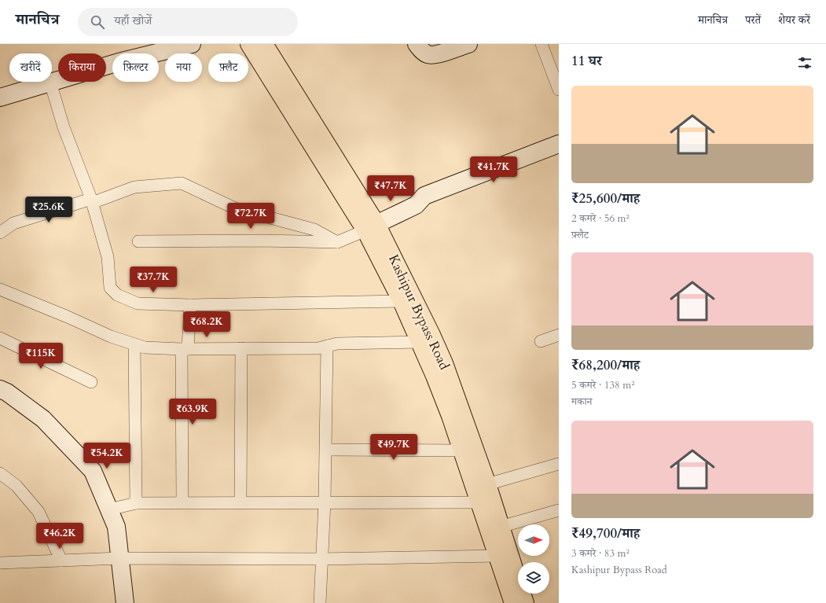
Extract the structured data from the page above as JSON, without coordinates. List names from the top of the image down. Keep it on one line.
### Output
{"streets":{"main road":["Kashipur Bypass Road"]},"north":"right","page":{"header":"मानचित्र","search":"यहाँ खोजें","nav":["मानचित्र","परतें","शेयर करें"],"heading":"11 घर","chip":["खरीदें","किराया","फ़िल्टर","नया","फ़्लैट"],"list":[{"name":"₹25,600/माह","note":"2 कमरे · 56 m² · फ़्लैट"},{"name":"₹68,200/माह","note":"5 कमरे · 138 m² · मकान"},{"name":"₹49,700/माह","note":"3 कमरे · 83 m² · Kashipur Bypass Road"}],"price":["₹41.7K","₹47.7K","₹25.6K","₹72.7K","₹37.7K","₹68.2K","₹115K","₹63.9K","₹49.7K","₹54.2K","₹46.2K"]}}
